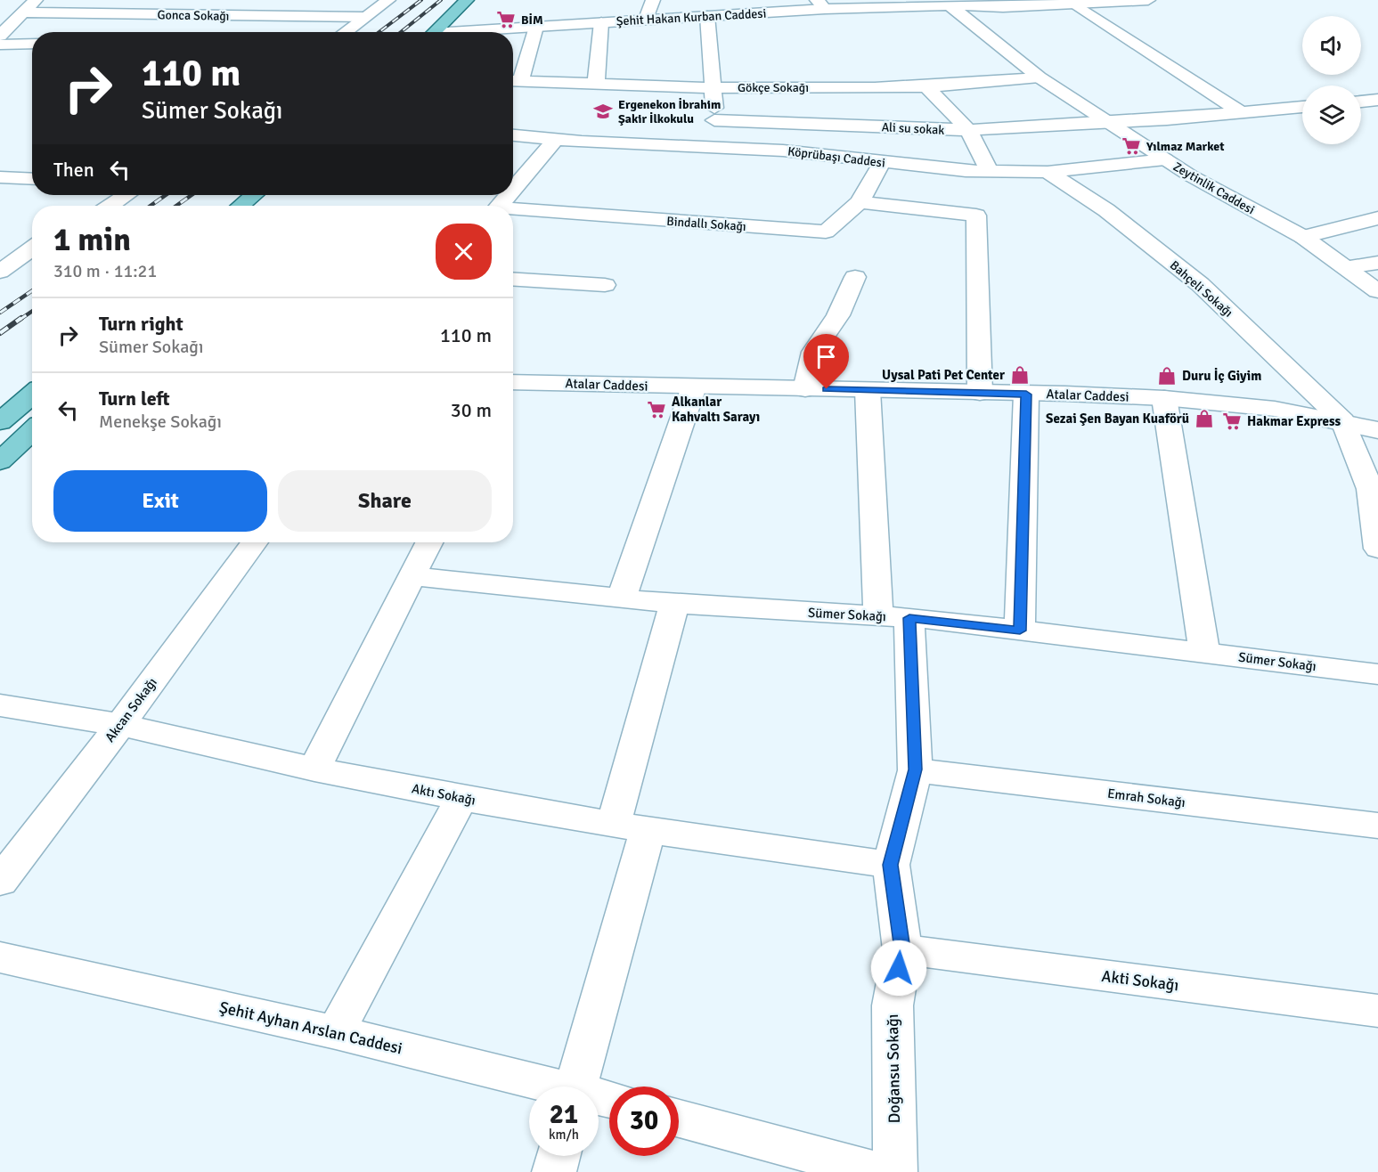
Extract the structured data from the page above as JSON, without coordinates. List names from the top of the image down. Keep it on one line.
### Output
{"streets":{"street":["Gonca Sokağı","Şehit Hakan Kurban Caddesi","Gökçe Sokağı","Ali su sokak","Köprübaşı Caddesi","Zeytinlik Caddesi","Bindallı Sokağı","Bahçeli Sokağı","Atalar Caddesi","Sümer Sokağı","Akcan Sokağı","Aktı Sokağı","Emrah Sokağı","Akti Sokağı","Şehit Ayhan Arslan Caddesi","Doğansu Sokağı"]},"crossings":[["Şehit Hakan Kurban Caddesi","Zeytinlik Caddesi"],["Gökçe Sokağı","Zeytinlik Caddesi"],["Ali su sokak","Zeytinlik Caddesi"],["Köprübaşı Caddesi","Zeytinlik Caddesi"],["Köprübaşı Caddesi","Bindallı Sokağı"],["Köprübaşı Caddesi","Bahçeli Sokağı"],["Bahçeli Sokağı","Atalar Caddesi"],["Atalar Caddesi","Doğansu Sokağı"],["Sümer Sokağı","Doğansu Sokağı"],["Akcan Sokağı","Aktı Sokağı"],["Aktı Sokağı","Doğansu Sokağı"],["Emrah Sokağı","Doğansu Sokağı"],["Akti Sokağı","Doğansu Sokağı"]],"places":{"supermarket":["BİM","Yılmaz Market","Alkanlar Kahvaltı Sarayı","Hakmar Express"],"school or university":["Ergenekon İbrahim Şakir İlkokulu"],"shop":["Uysal Pati Pet Center","Duru İç Giyim","Sezai Şen Bayan Kuaförü"]},"page":{"turn":["110 m","Sümer Sokağı"],"then":"Then","heading":["1 min","310 m · 11:21"],"list":[{"name":"Turn right","note":"Sümer Sokağı","value":"110 m"},{"name":"Turn left","note":"Menekşe Sokağı","value":"30 m"}],"buttons":["Exit","Share"],"speed":"21 km/h","limit":"30"}}
